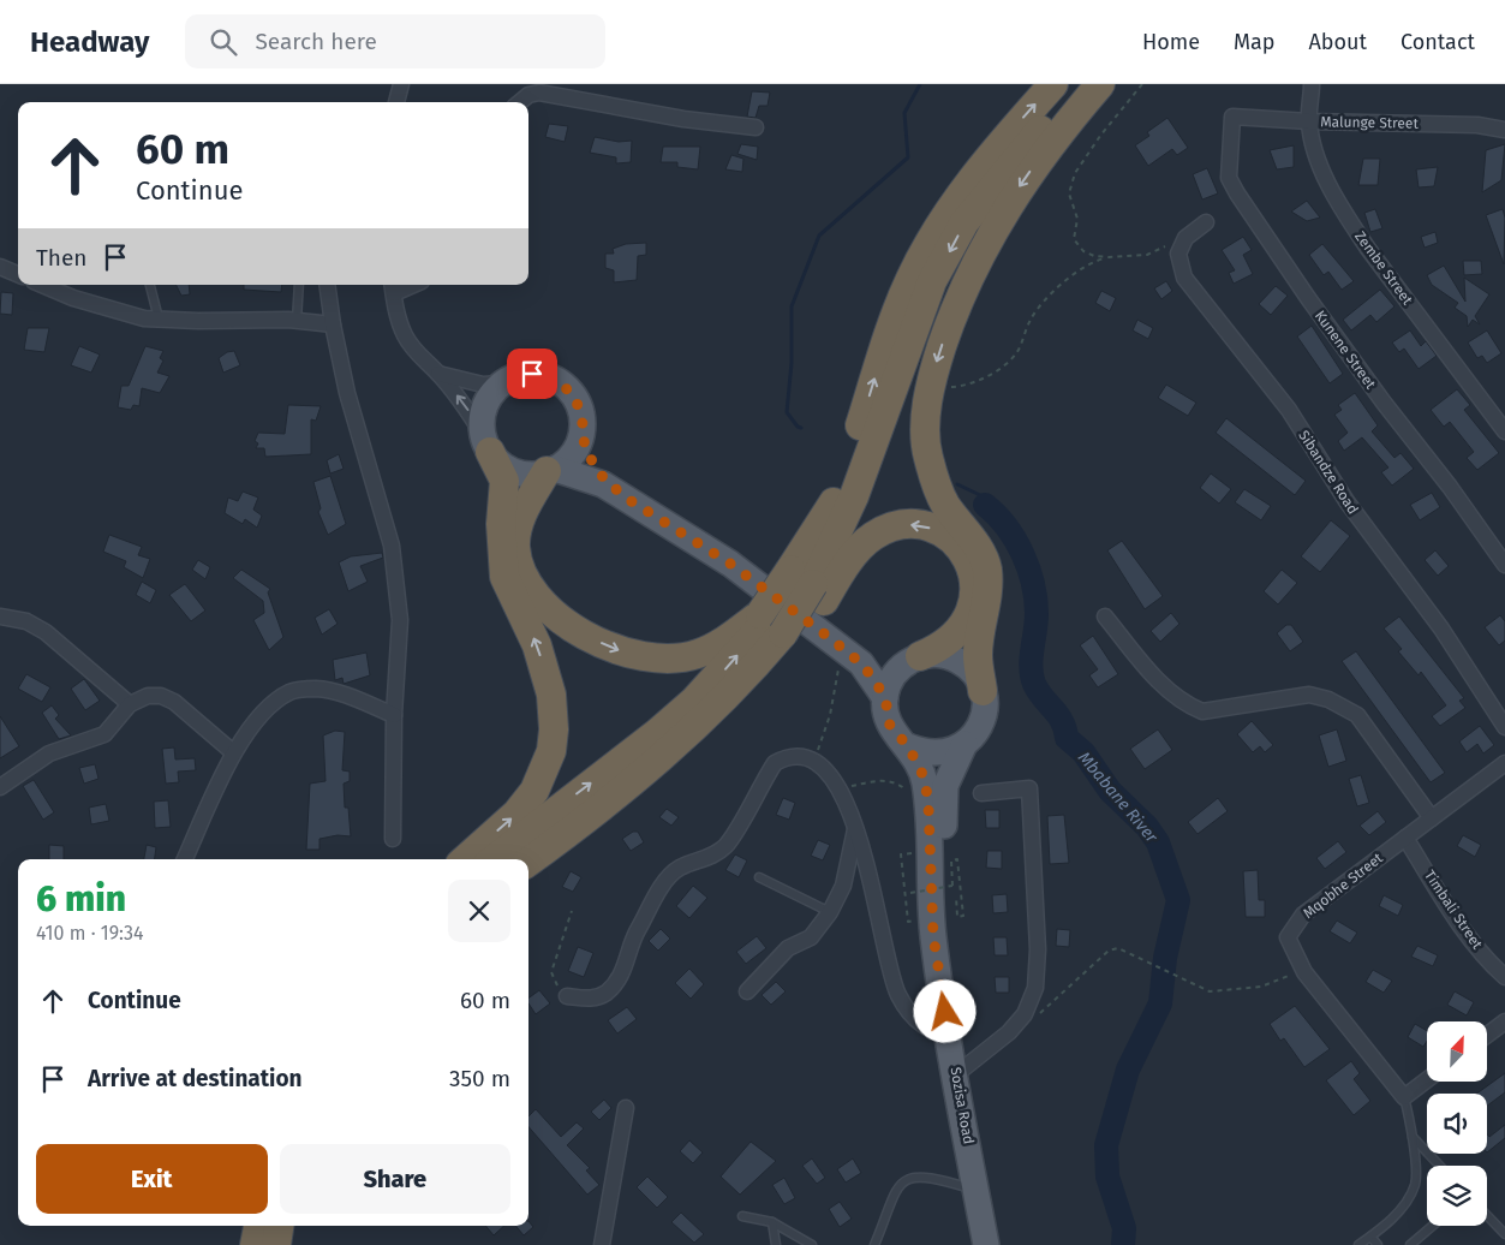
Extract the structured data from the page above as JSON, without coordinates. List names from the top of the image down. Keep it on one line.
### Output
{"streets":{"main road":["Sozisa Road"],"street":["Malunge Street","Zembe Street","Kunene Street","Sibandze Road","Mqobhe Street","Timbali Street"]},"crossings":[["Malunge Street","Zembe Street"],["Malunge Street","Kunene Street"],["Mqobhe Street","Timbali Street"]],"water":["Mbabane River"],"north":"top right","page":{"header":"Headway","search":"Search here","nav":["Home","Map","About","Contact"],"turn":["60 m","Continue"],"then":"Then","heading":["6 min","410 m · 19:34"],"list":[{"name":"Continue","value":"60 m"},{"name":"Arrive at destination","value":"350 m"}],"buttons":["Exit","Share"]}}
